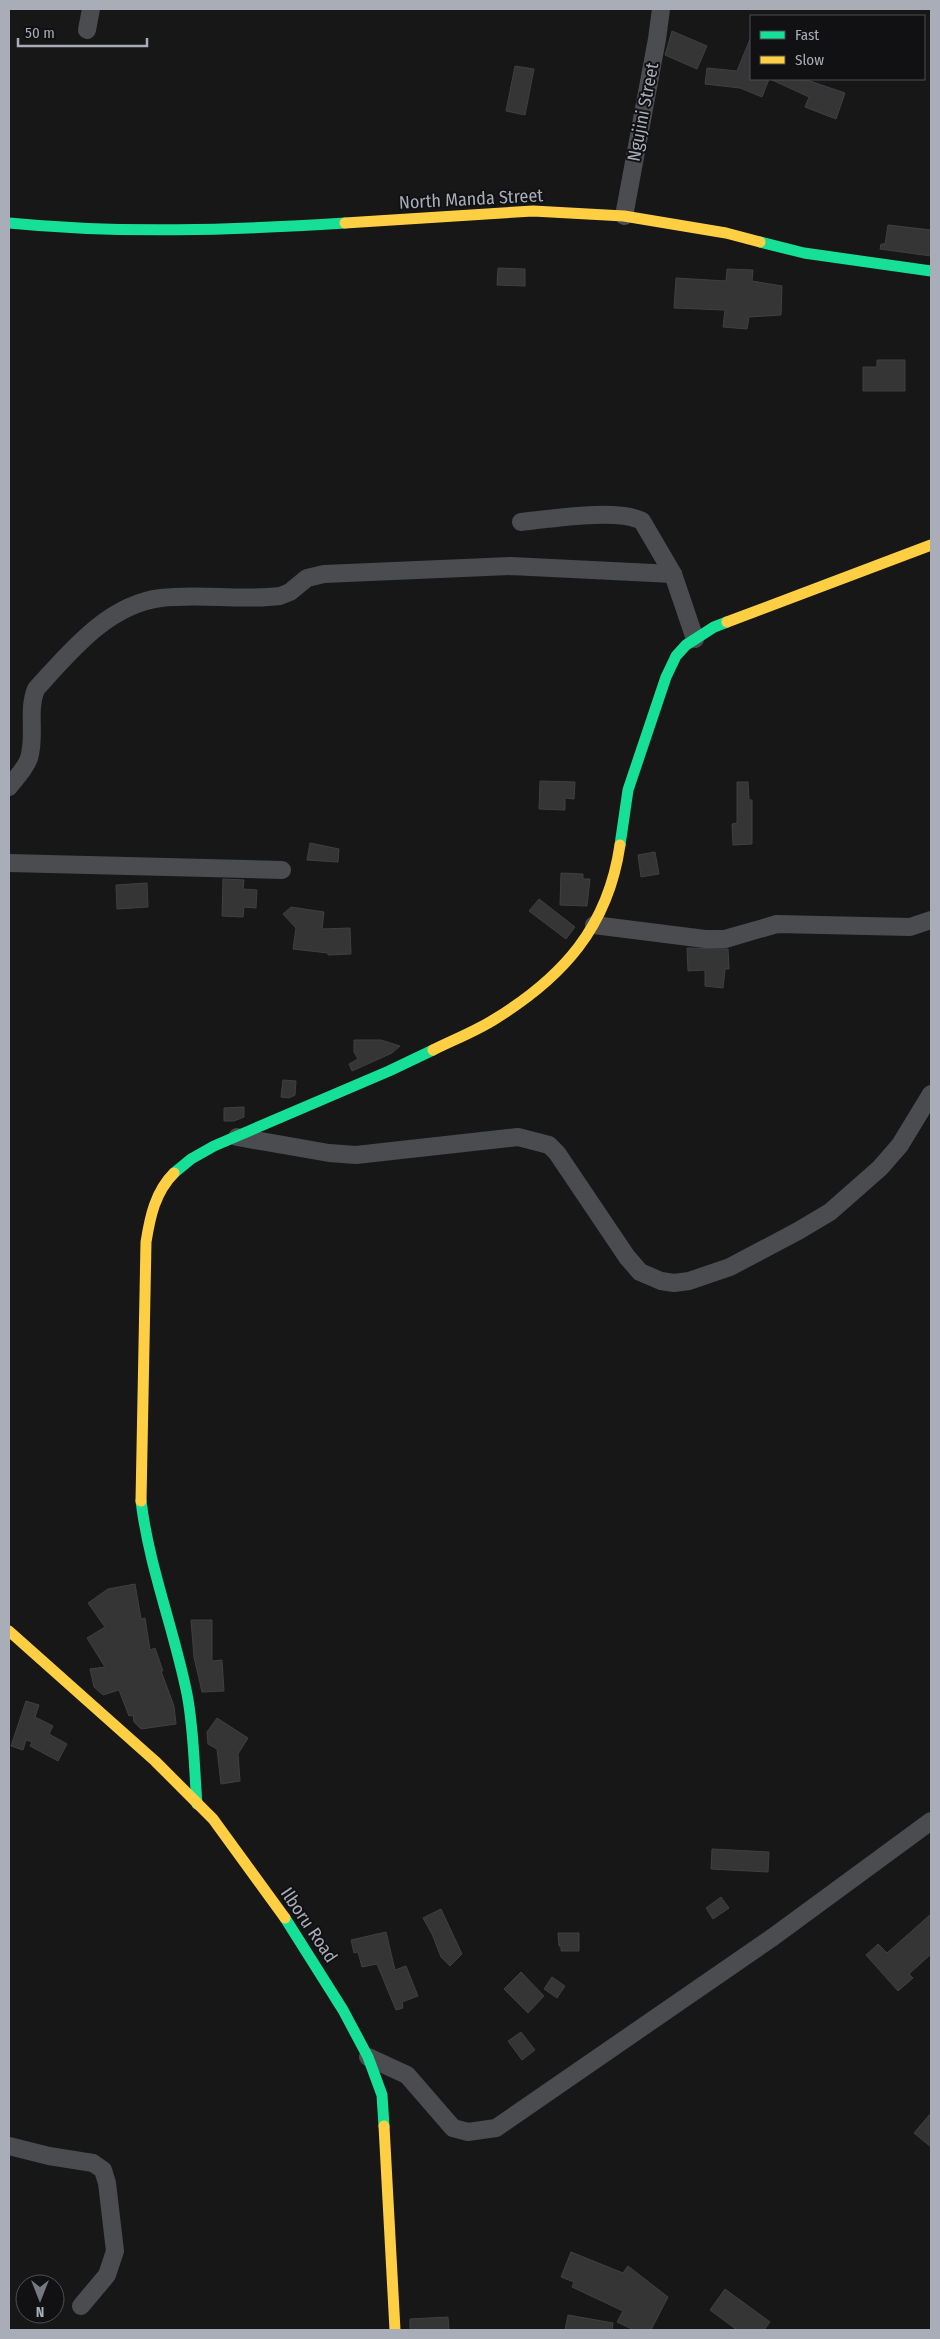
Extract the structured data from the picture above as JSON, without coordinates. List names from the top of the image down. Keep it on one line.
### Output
{"streets":{"street":["Ngujini Street","North Manda Street","Ilboru Road"]},"crossings":[["Ngujini Street","North Manda Street"]],"legend":["Fast","Slow"],"scale_bar":"50 m","north":"bottom"}
